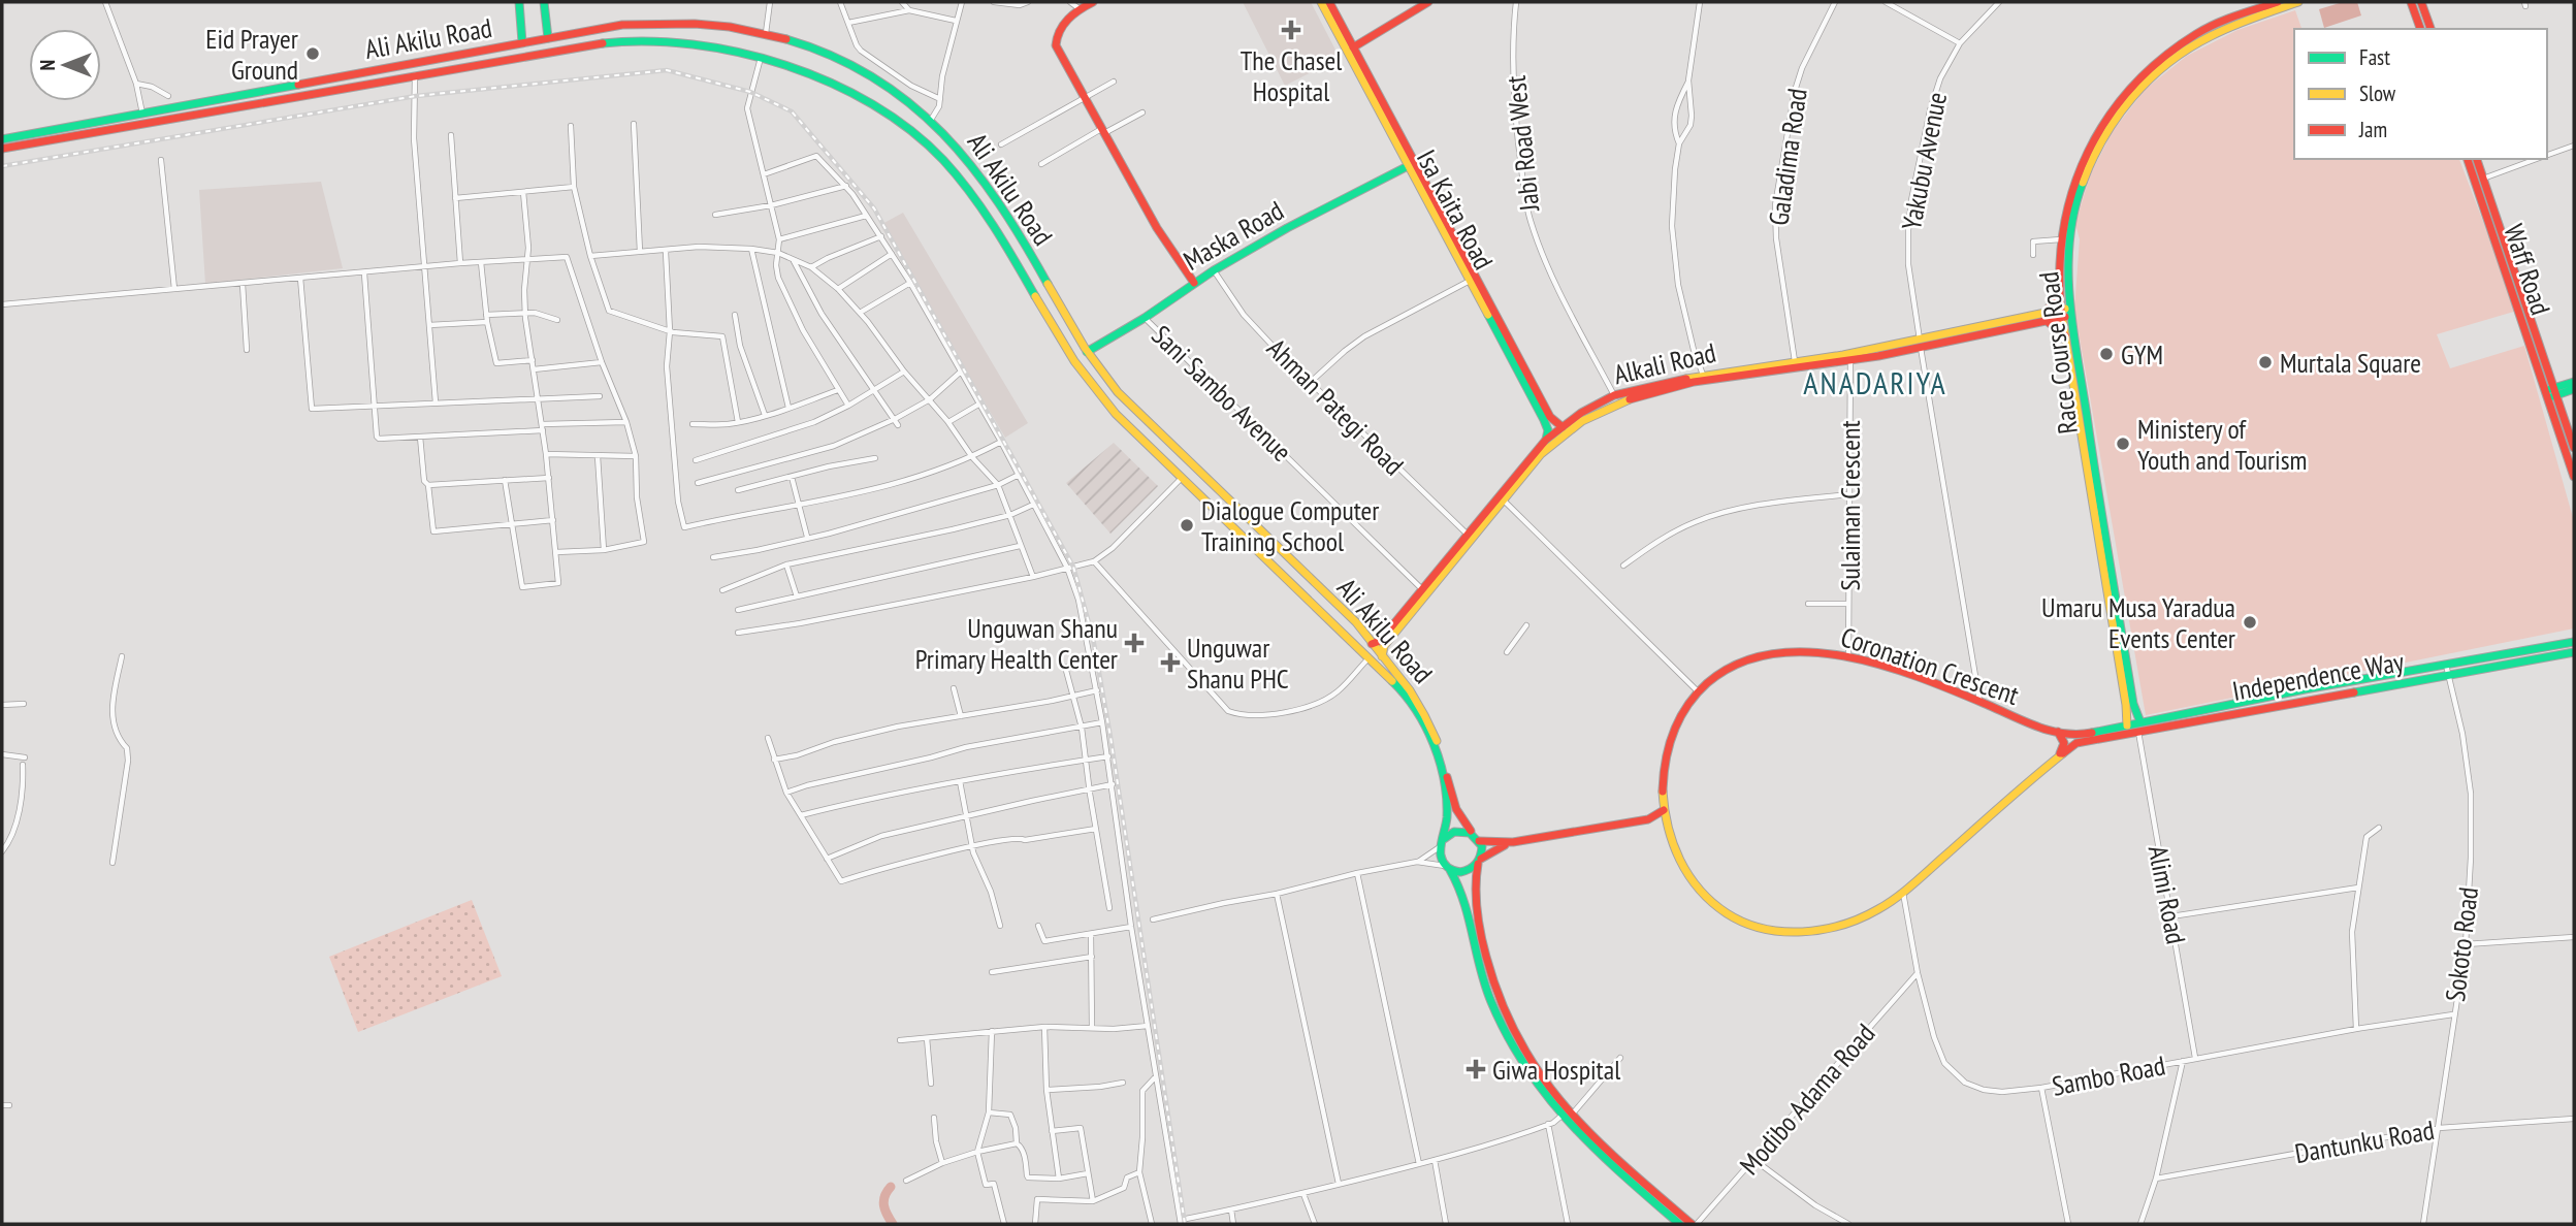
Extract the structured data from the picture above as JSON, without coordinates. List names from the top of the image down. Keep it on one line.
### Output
{"streets":{"main road":["Ali Akilu Road","Isa Kaita Road","Maska Road","Waff Road","Race Course Road","Alkali Road","Coronation Crescent","Independence Way"],"street":["Jabi Road West","Galadima Road","Yakubu Avenue","Sani Sambo Avenue","Ahman Pategi Road","Sulaiman Crescent","Alimi Road","Sokoto Road","Sambo Road","Modibo Adama Road","Dantunku Road"]},"crossings":[["Ali Akilu Road","Maska Road"],["Ali Akilu Road","Alkali Road"],["Jabi Road West","Alkali Road"],["Galadima Road","Alkali Road"],["Yakubu Avenue","Alkali Road"],["Yakubu Avenue","Coronation Crescent"],["Isa Kaita Road","Maska Road"],["Isa Kaita Road","Alkali Road"],["Maska Road","Sani Sambo Avenue"],["Maska Road","Ahman Pategi Road"],["Race Course Road","Alkali Road"],["Race Course Road","Independence Way"],["Race Course Road","Alimi Road"],["Alkali Road","Sani Sambo Avenue"],["Alkali Road","Ahman Pategi Road"],["Alkali Road","Sulaiman Crescent"],["Sulaiman Crescent","Coronation Crescent"],["Coronation Crescent","Independence Way"],["Coronation Crescent","Sambo Road"],["Independence Way","Alimi Road"],["Independence Way","Sokoto Road"],["Alimi Road","Sambo Road"],["Sokoto Road","Sambo Road"],["Sokoto Road","Dantunku Road"],["Sambo Road","Modibo Adama Road"]],"districts":["ANADARIYA"],"places":{"health":["The Chasel Hospital","Unguwan Shanu Primary Health Center","Unguwar Shanu PHC","Giwa Hospital"],"other":["Eid Prayer Ground","GYM","Murtala Square","Ministery of Youth and Tourism","Dialogue Computer Training School","Umaru Musa Yaradua Events Center"]},"legend":["Fast","Slow","Jam"],"north":"left"}
